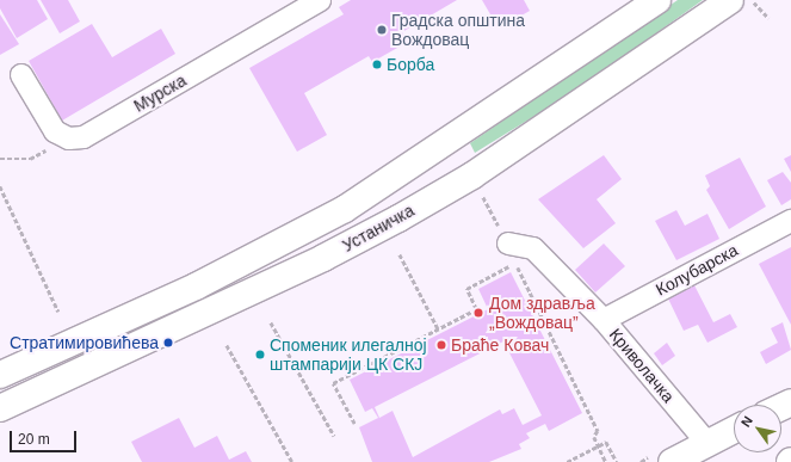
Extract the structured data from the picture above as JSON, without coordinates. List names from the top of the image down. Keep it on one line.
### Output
{"streets":{"main road":["Устаничка"],"street":["Мурска","Колубарска","Криволачка"]},"crossings":[["Колубарска","Криволачка"]],"places":["Градска општина Вождовац","Борба","Дом здравља „Вождовац”","Стратимировићева","Браће Ковач","Споменик илегалној штампарији ЦК СКЈ"],"scale_bar":"20 m","north":"top left"}
